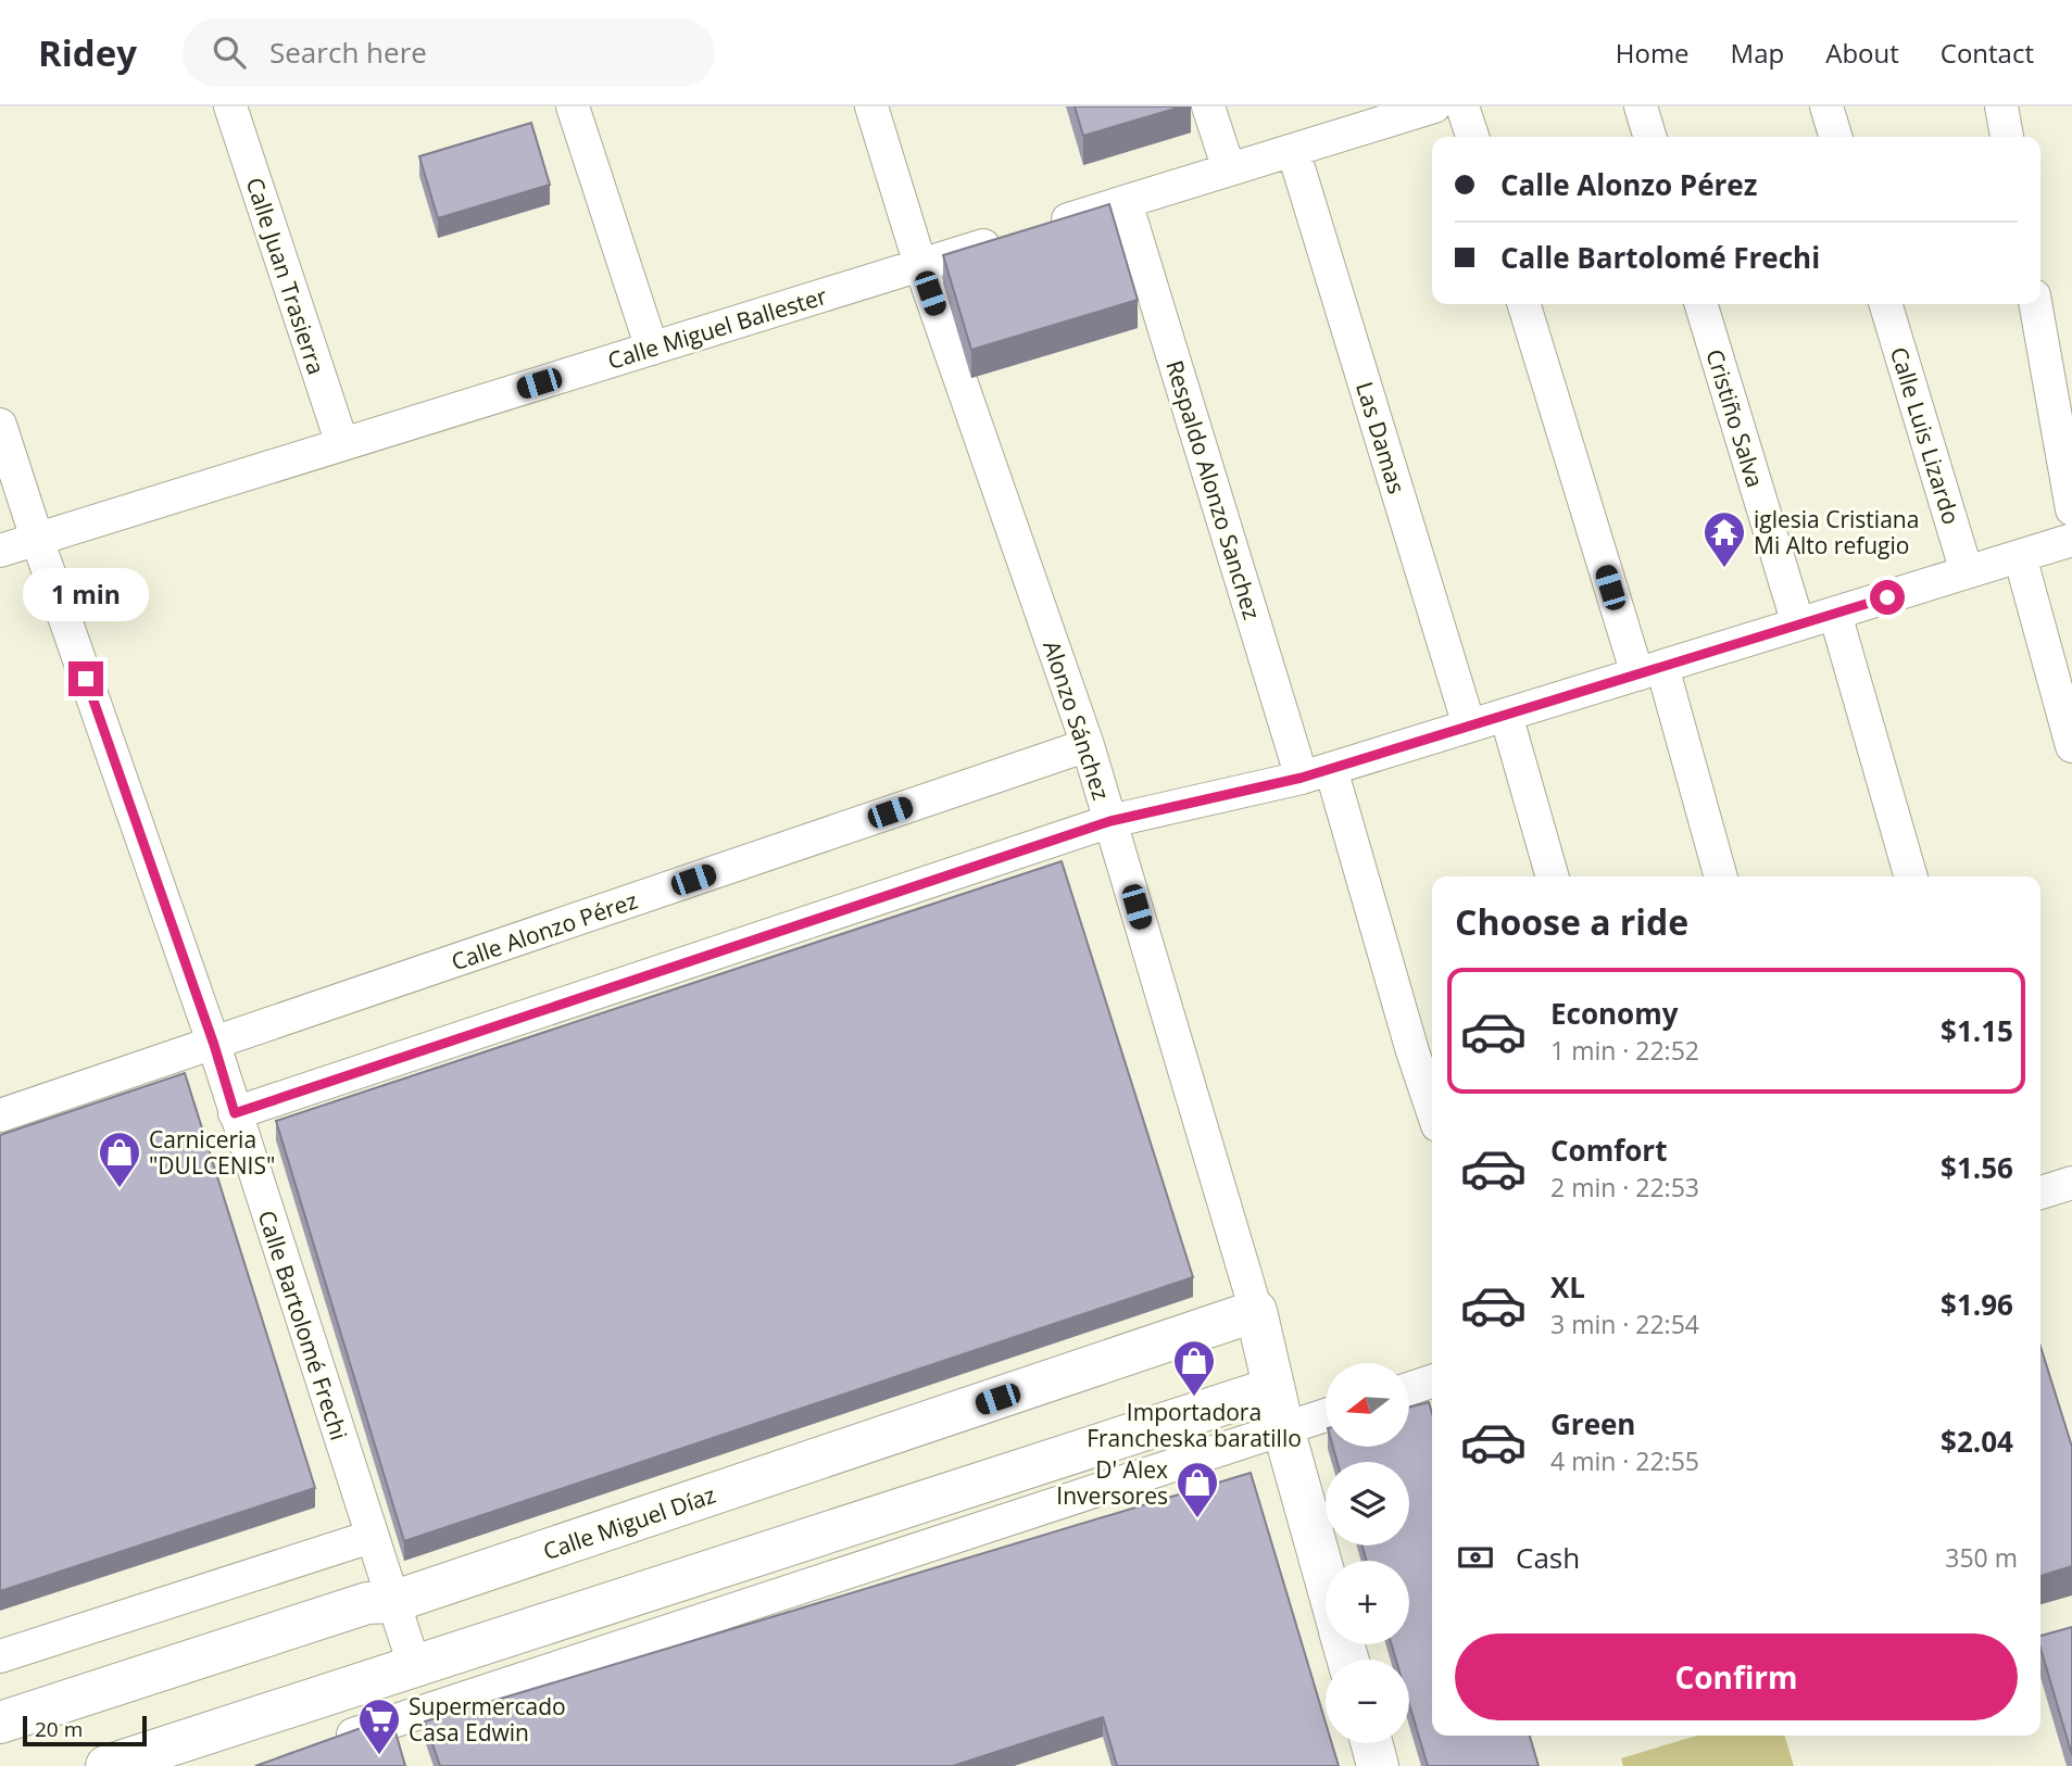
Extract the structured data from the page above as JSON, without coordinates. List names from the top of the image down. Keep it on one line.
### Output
{"streets":{"street":["Calle Juan Trasierra","Calle Miguel Ballester","Cristiño Salva","Calle Luis Lizardo","Las Damas","Respaldo Alonzo Sanchez","Alonzo Sánchez","Calle Alonzo Pérez","Calle Bartolomé Frechi","Calle Miguel Díaz"]},"crossings":[["Calle Juan Trasierra","Calle Miguel Ballester"],["Calle Miguel Ballester","Las Damas"],["Calle Miguel Ballester","Respaldo Alonzo Sanchez"],["Calle Miguel Ballester","Alonzo Sánchez"],["Calle Miguel Ballester","Calle Bartolomé Frechi"],["Alonzo Sánchez","Calle Alonzo Pérez"],["Alonzo Sánchez","Calle Miguel Díaz"],["Calle Alonzo Pérez","Calle Bartolomé Frechi"],["Calle Bartolomé Frechi","Calle Miguel Díaz"]],"places":{"temple":["iglesia Cristiana Mi Alto refugio"],"shop":["Carniceria \"DULCENIS\"","Importadora Francheska baratillo","D' Alex Inversores"],"supermarket":["Supermercado Casa Edwin"]},"scale_bar":"20 m","north":"left","page":{"header":"Ridey","search":"Search here","nav":["Home","Map","About","Contact"],"banner":["Calle Alonzo Pérez","Calle Bartolomé Frechi"],"bubble":"1 min","heading":"Choose a ride","list":[{"name":"Economy","note":"1 min · 22:52","value":"$1.15"},{"name":"Comfort","note":"2 min · 22:53","value":"$1.56"},{"name":"XL","note":"3 min · 22:54","value":"$1.96"},{"name":"Green","note":"4 min · 22:55","value":"$2.04"}],"map_buttons":["+","−"],"pay":["Cash","350 m"],"buttons":"Confirm","scale":"20 m"}}
